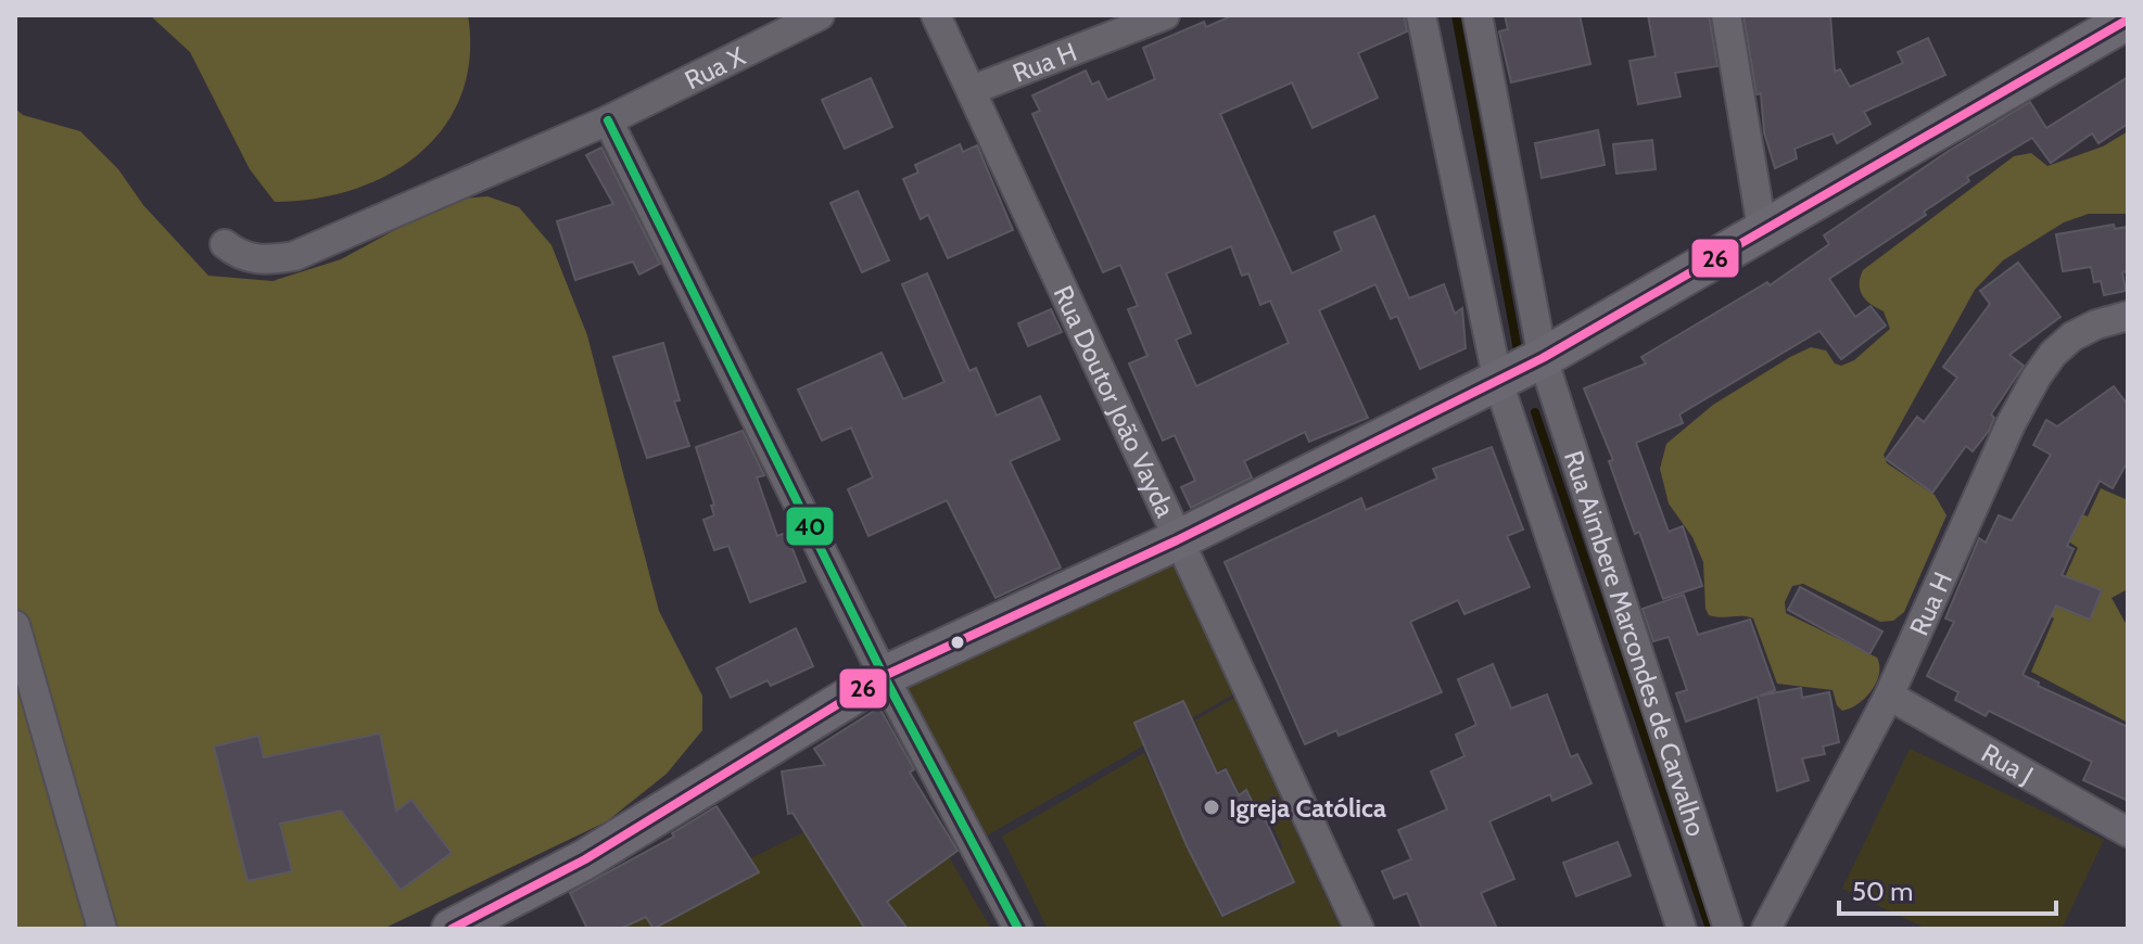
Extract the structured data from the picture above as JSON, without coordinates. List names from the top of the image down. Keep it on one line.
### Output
{"streets":{"street":["Rua H","Rua X","Rua Doutor João Vayda","Rua Aimbere Marcondes de Carvalho","Rua J"]},"crossings":[["Rua H","Rua Doutor João Vayda"],["Rua H","Rua J"]],"places":["Igreja Católica"],"lines":["transit line 26","transit line 40"],"scale_bar":"50 m"}
